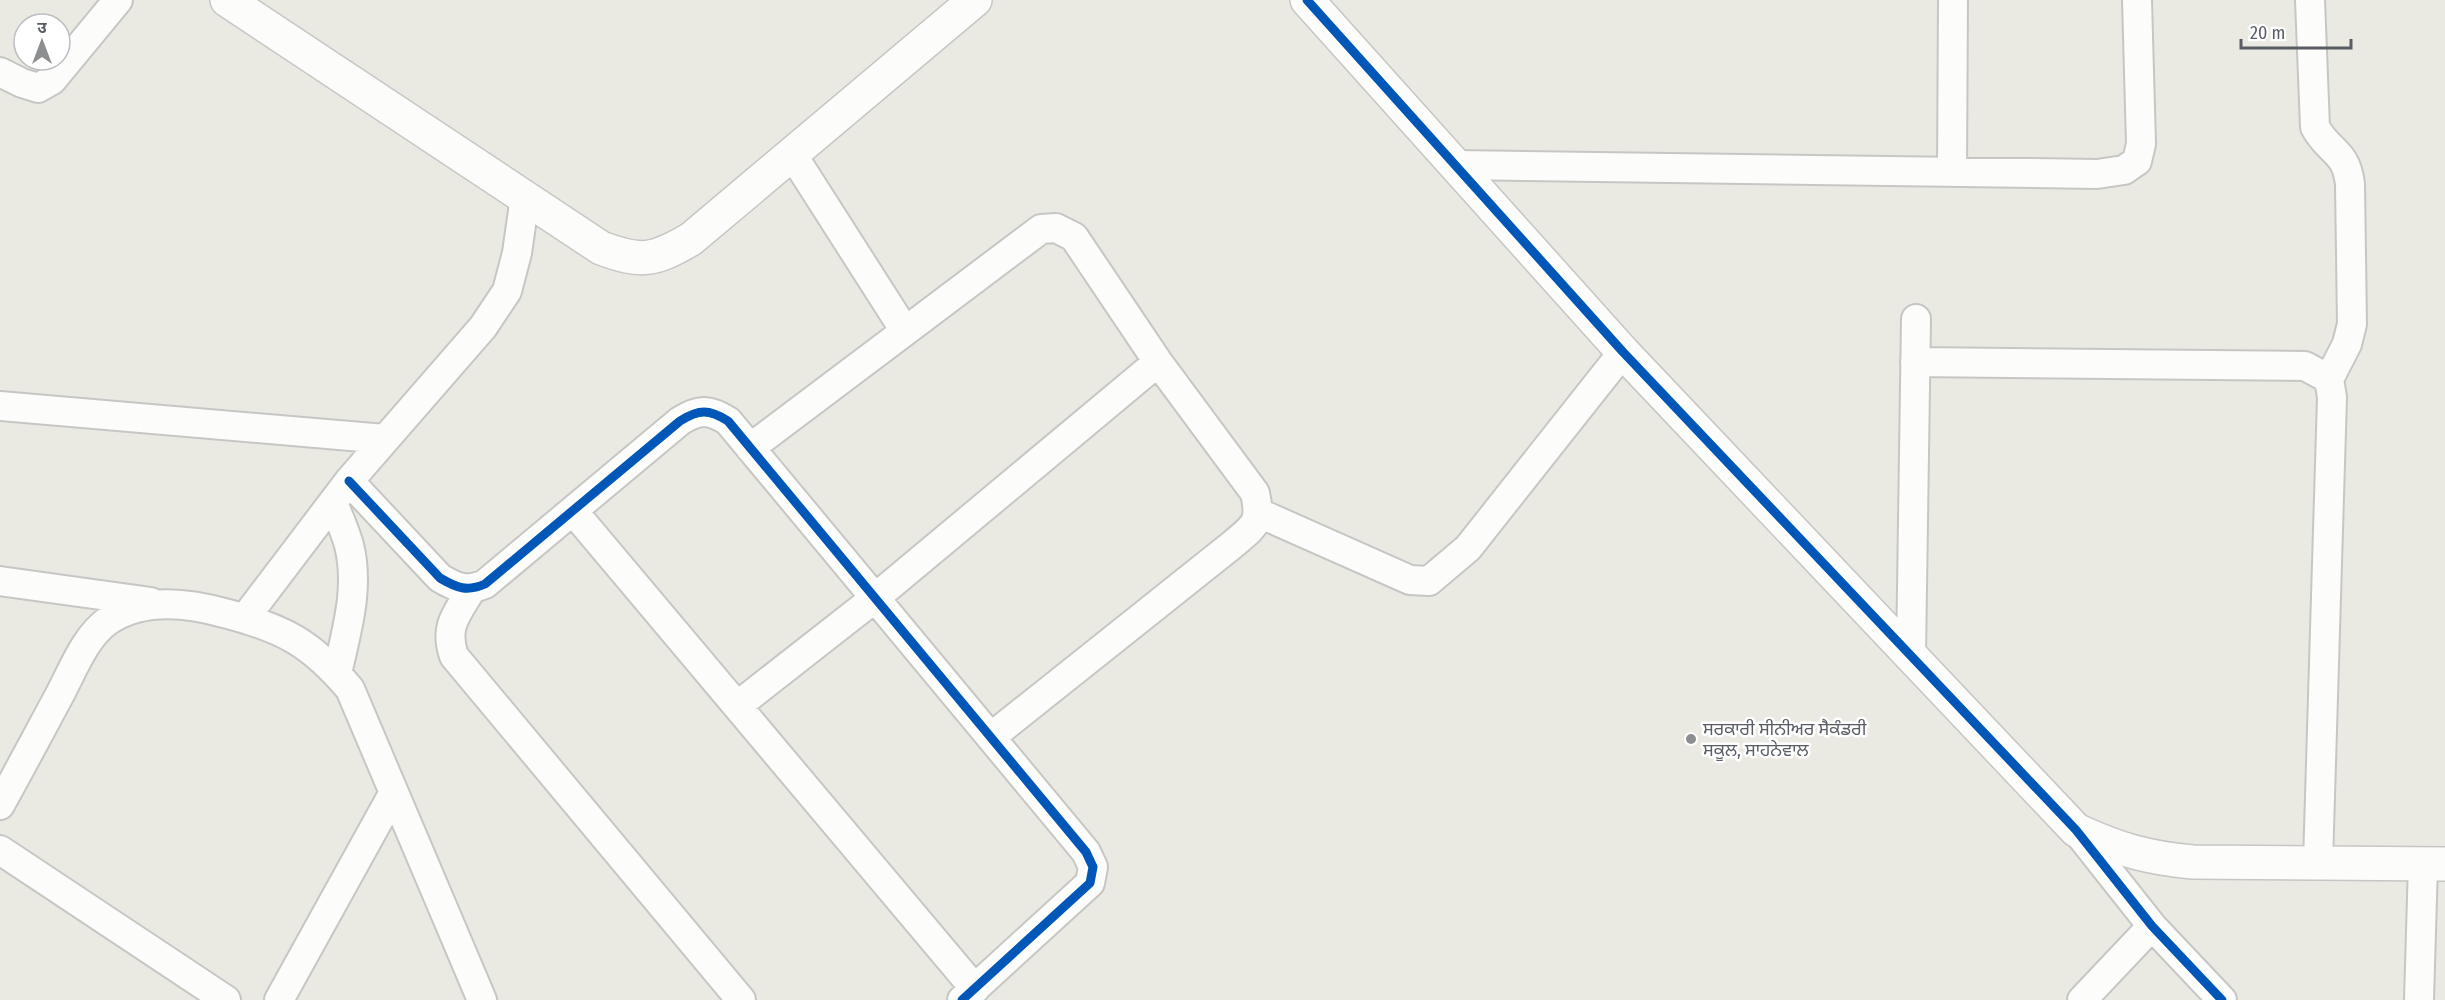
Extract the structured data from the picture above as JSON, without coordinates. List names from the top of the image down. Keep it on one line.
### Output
{"places":["ਸਰਕਾਰੀ ਸੀਨੀਅਰ ਸੈਕੰਡਰੀ ਸਕੂਲ, ਸਾਹਨੇਵਾਲ"],"scale_bar":"20 m","north":"top"}
